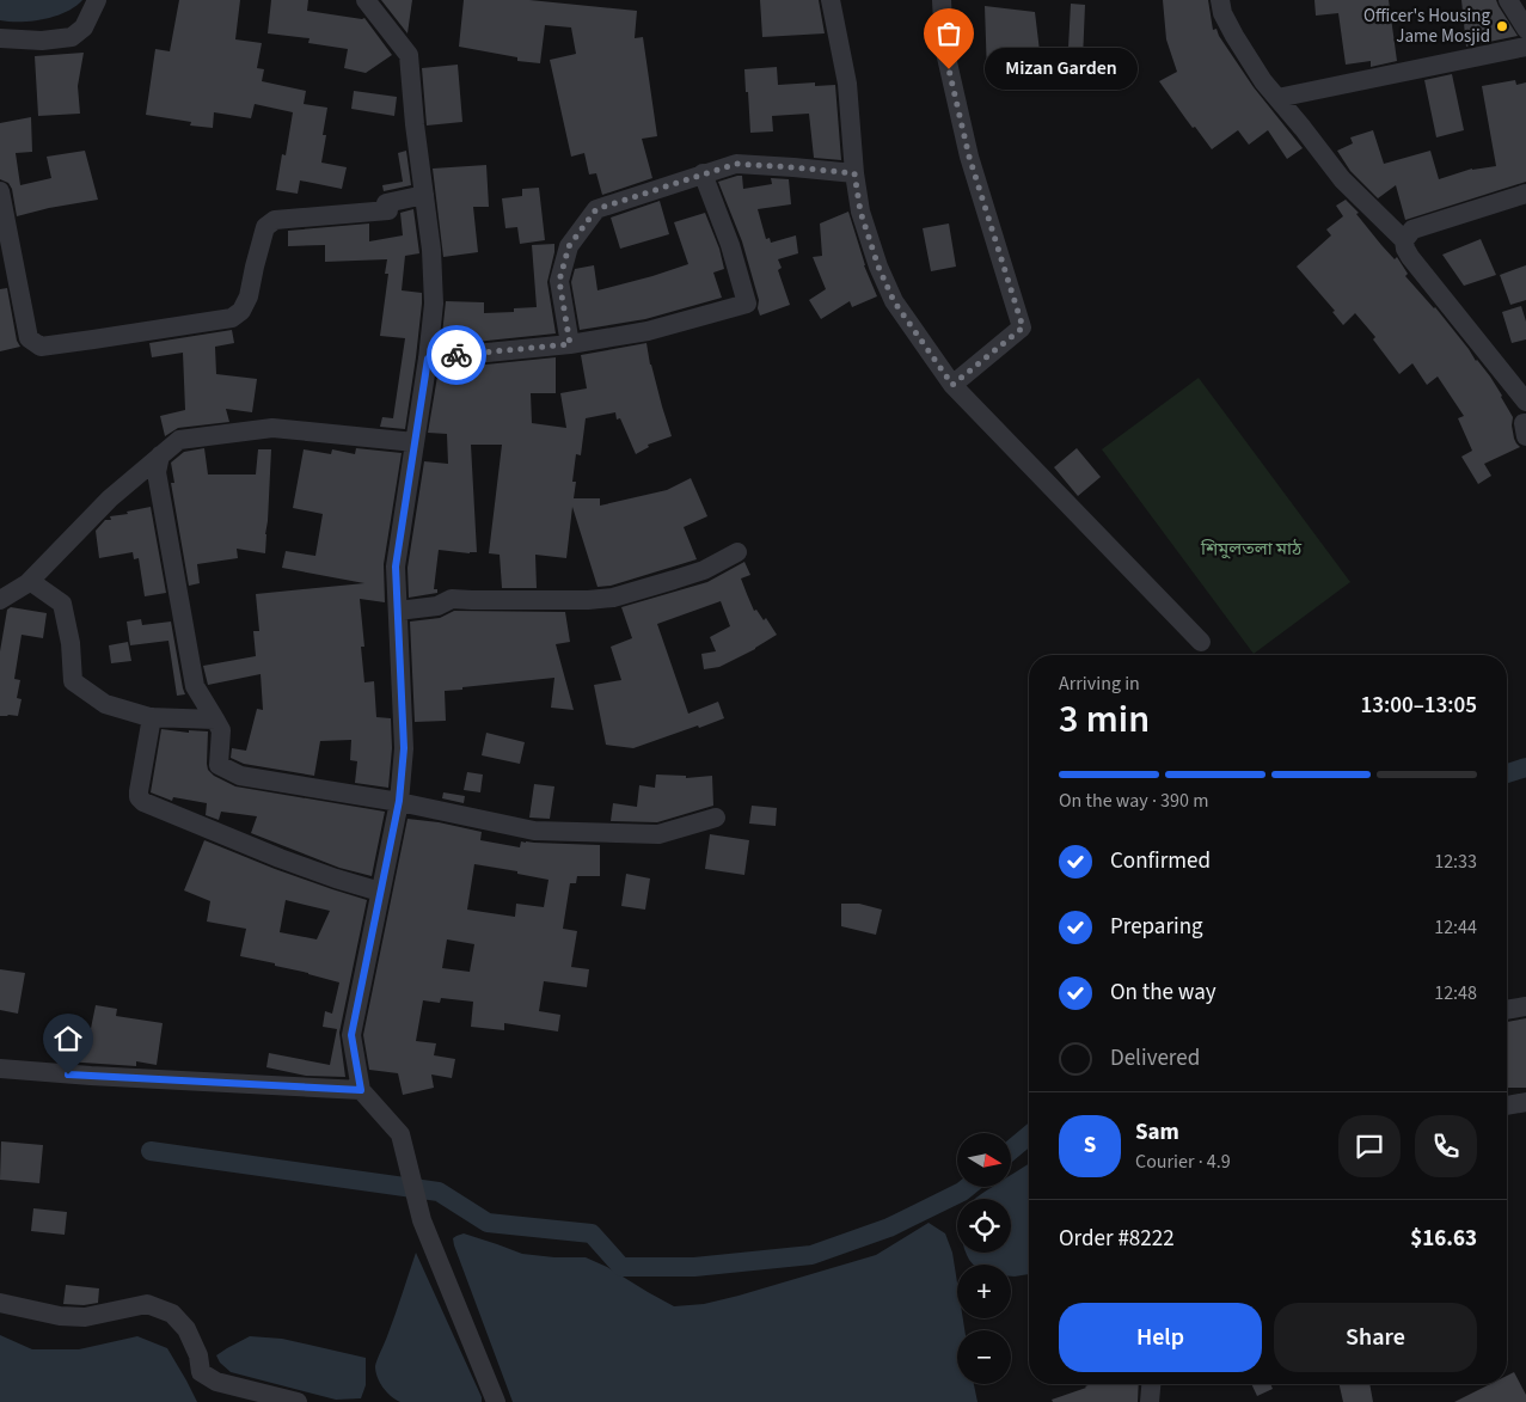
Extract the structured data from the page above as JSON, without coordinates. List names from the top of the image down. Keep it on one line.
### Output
{"parks":["শিমুলতলা মাঠ"],"places":["Officer's Housing Jame Mosjid","Mizan Garden"],"north":"right","page":{"bubble":"Mizan Garden","heading":["3 min","Arriving in","13:00–13:05"],"panel":["Sam","Courier · 4.9","Order #8222","$16.63"],"bar":"On the way · 390 m","list":[["Confirmed","12:33"],["Preparing","12:44"],["On the way","12:48"],"Delivered"],"round":"S","map_buttons":["+","−"],"buttons":["Help","Share"]}}
